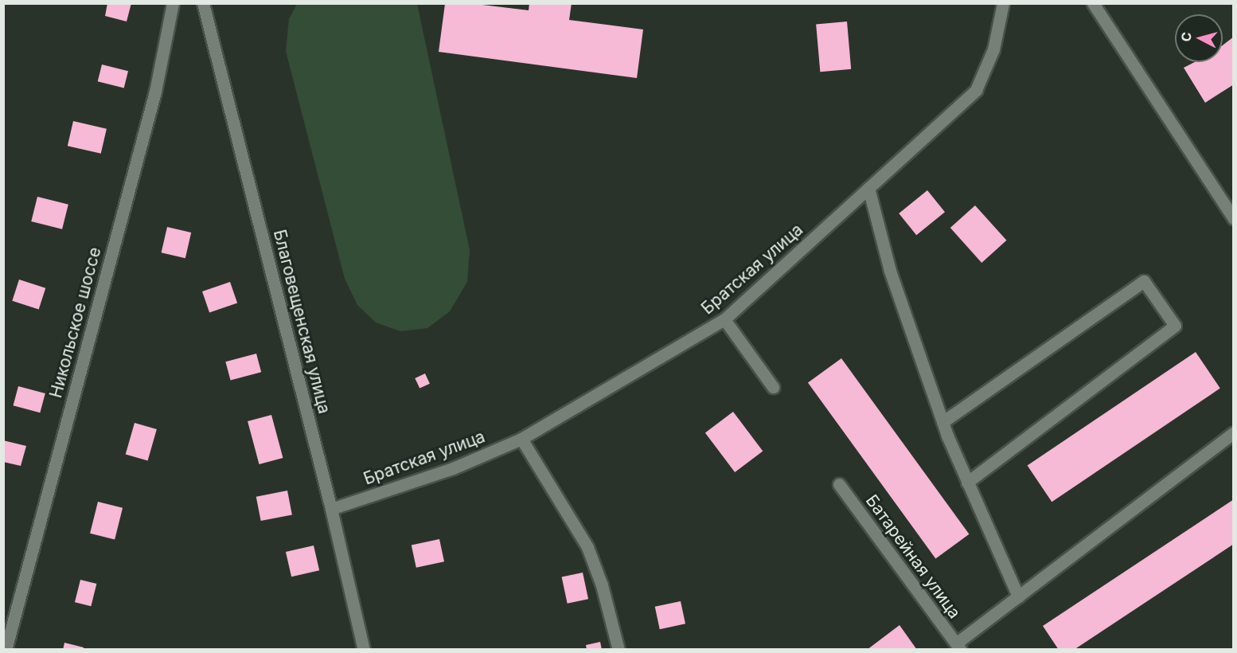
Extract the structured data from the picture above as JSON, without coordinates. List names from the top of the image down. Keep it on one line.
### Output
{"streets":{"street":["Братская улица","Благовещенская улица","Никольское шоссе","Батарейная улица"]},"crossings":[["Братская улица","Благовещенская улица"]],"north":"left"}
